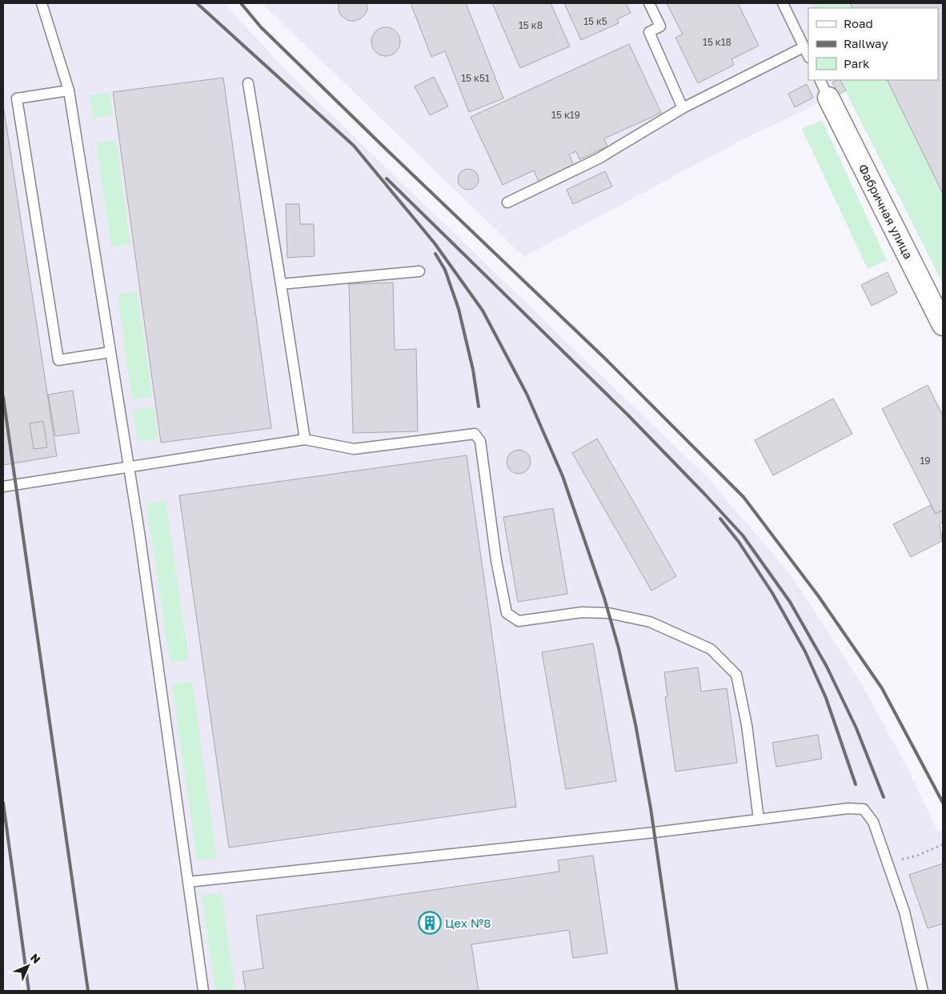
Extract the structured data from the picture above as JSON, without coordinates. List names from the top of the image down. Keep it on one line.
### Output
{"streets":{"street":["Фабричная улица"]},"places":{"building":["Цех №8"]},"house_numbers":["15 к5","15 к8","15 к18","15 к51","15 к19","19"],"legend":["Road","Railway","Park"],"north":"top right"}
